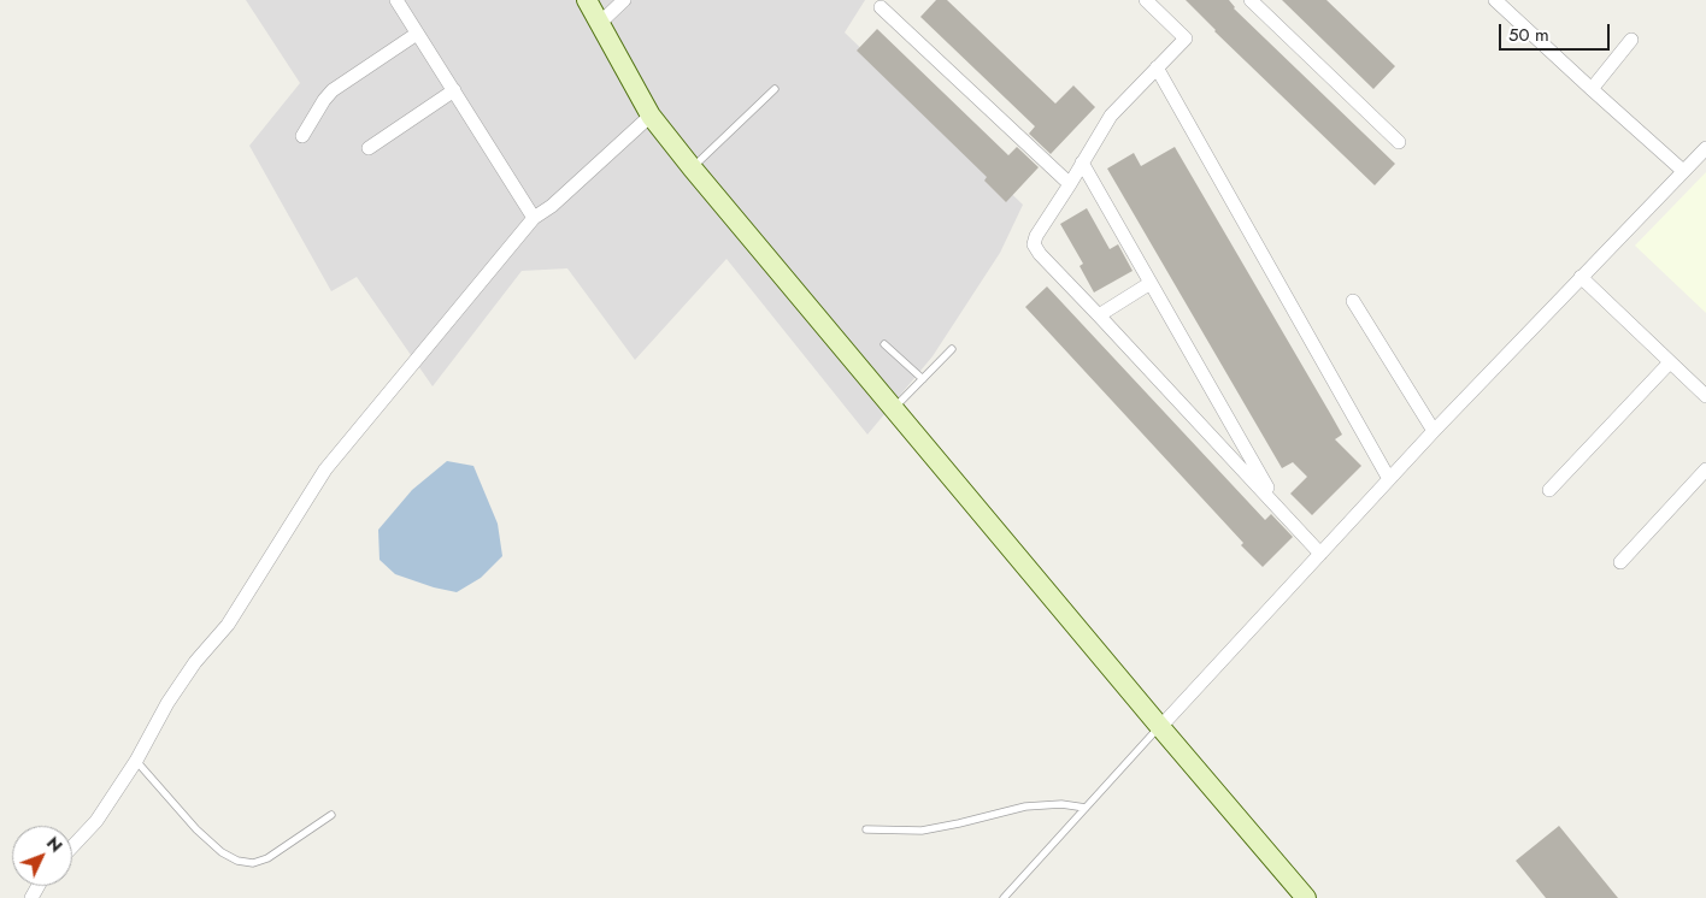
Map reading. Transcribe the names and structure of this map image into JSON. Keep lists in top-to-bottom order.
{
  "scale_bar": "50 m",
  "north": "top right"
}
